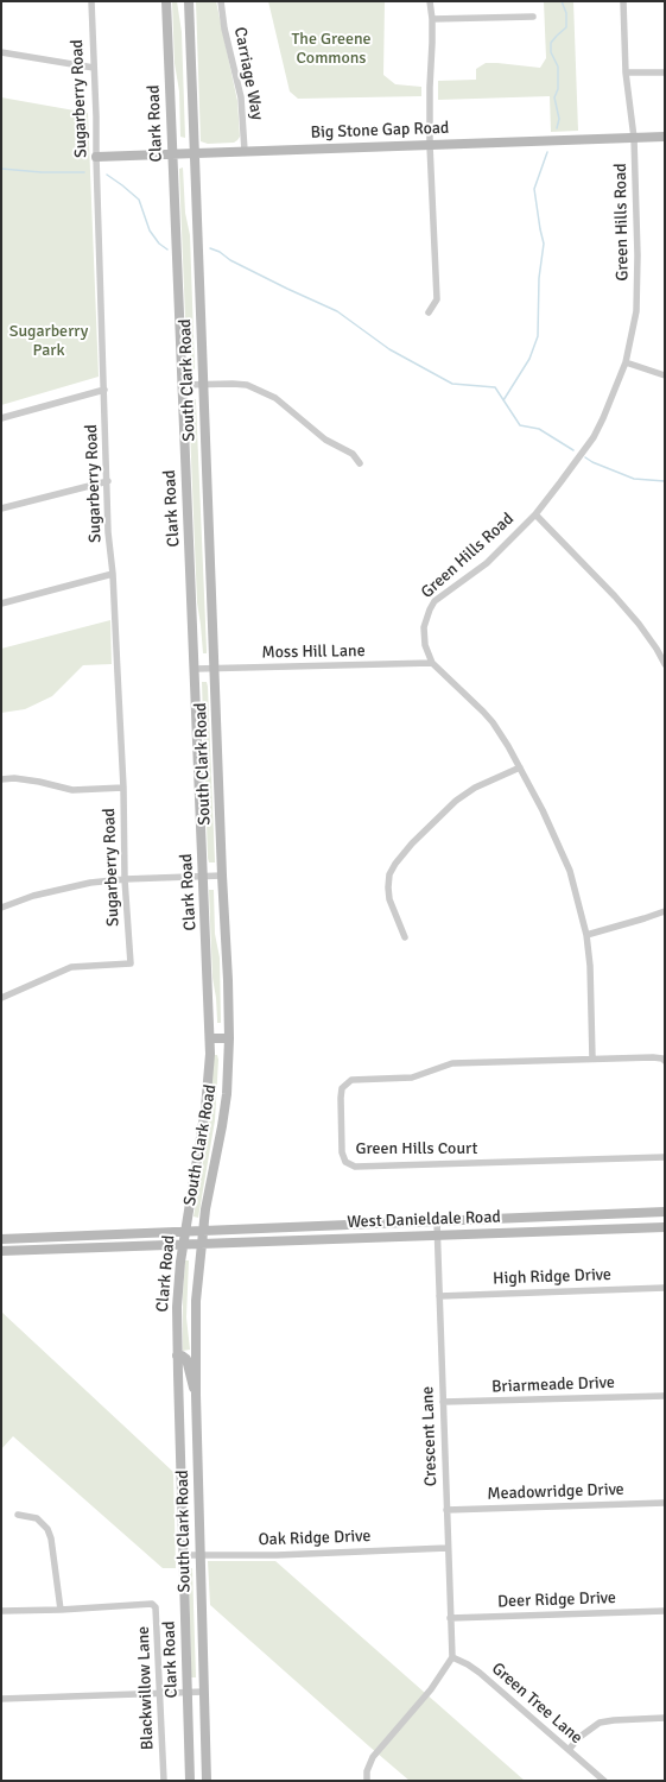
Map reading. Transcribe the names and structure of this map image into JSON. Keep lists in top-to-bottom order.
{
  "streets": {
    "main road": [
      "Clark Road",
      "Big Stone Gap Road",
      "South Clark Road",
      "West Danieldale Road"
    ],
    "street": [
      "Carriage Way",
      "Sugarberry Road",
      "Green Hills Road",
      "Moss Hill Lane",
      "Green Hills Court",
      "High Ridge Drive",
      "Briarmeade Drive",
      "Crescent Lane",
      "Meadowridge Drive",
      "Oak Ridge Drive",
      "Deer Ridge Drive",
      "Blackwillow Lane",
      "Green Tree Lane"
    ]
  },
  "crossings": [
    ["Carriage Way", "Big Stone Gap Road"],
    ["Sugarberry Road", "Big Stone Gap Road"],
    ["Clark Road", "Big Stone Gap Road"],
    ["Clark Road", "Moss Hill Lane"],
    ["Clark Road", "West Danieldale Road"],
    ["Clark Road", "Oak Ridge Drive"],
    ["Big Stone Gap Road", "Green Hills Road"],
    ["Big Stone Gap Road", "South Clark Road"],
    ["Green Hills Road", "Moss Hill Lane"],
    ["Green Hills Road", "Green Hills Court"],
    ["South Clark Road", "Moss Hill Lane"],
    ["South Clark Road", "West Danieldale Road"],
    ["South Clark Road", "Oak Ridge Drive"],
    ["West Danieldale Road", "Crescent Lane"],
    ["High Ridge Drive", "Crescent Lane"],
    ["Briarmeade Drive", "Crescent Lane"],
    ["Crescent Lane", "Meadowridge Drive"],
    ["Crescent Lane", "Oak Ridge Drive"],
    ["Crescent Lane", "Deer Ridge Drive"],
    ["Crescent Lane", "Green Tree Lane"]
  ],
  "parks": ["The Greene Commons", "Sugarberry Park"]
}
